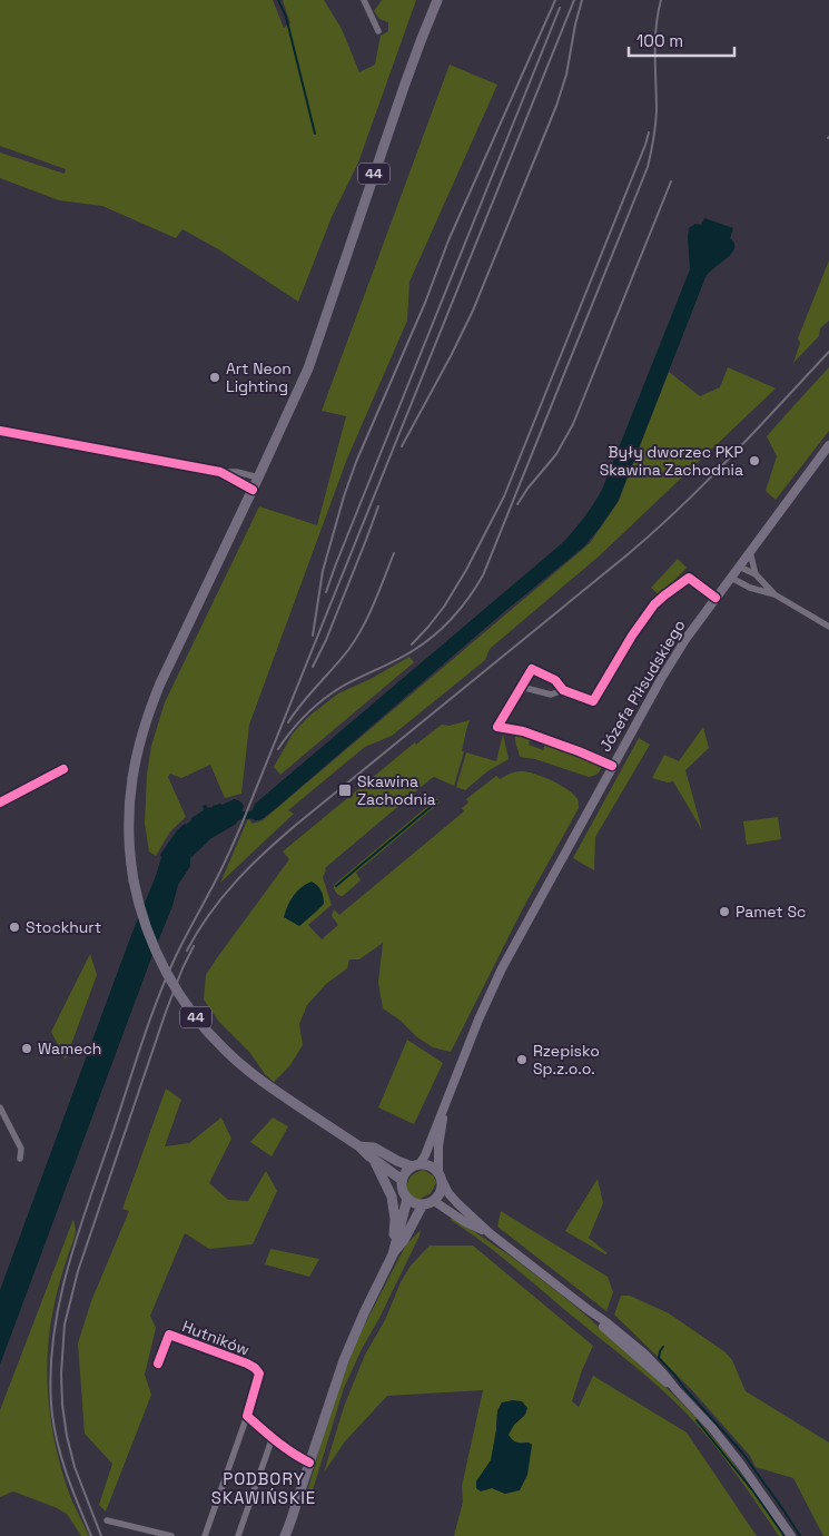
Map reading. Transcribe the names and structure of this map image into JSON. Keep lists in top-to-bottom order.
{
  "streets": {
    "main road": ["44", "Józefa Piłsudskiego"],
    "street": ["Hutników"]
  },
  "crossings": [
    ["44", "Józefa Piłsudskiego"]
  ],
  "districts": ["PODBORY SKAWIŃSKIE"],
  "places": {
    "other": [
      "Art Neon Lighting",
      "Były dworzec PKP Skawina Zachodnia",
      "Pamet Sc",
      "Stockhurt",
      "Wamech",
      "Rzepisko Sp.z.o.o."
    ],
    "transit": ["Skawina Zachodnia"]
  },
  "scale_bar": "100 m"
}
